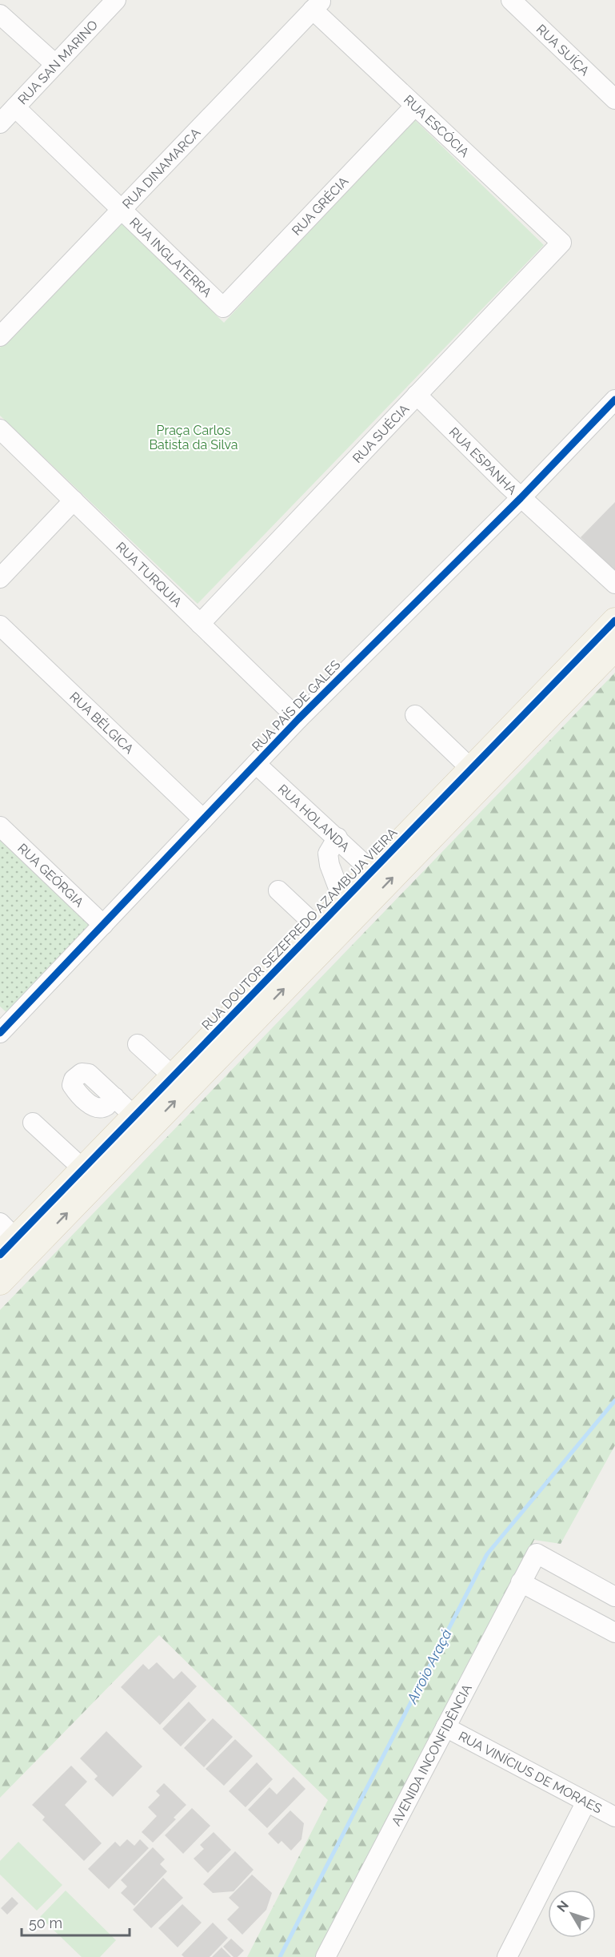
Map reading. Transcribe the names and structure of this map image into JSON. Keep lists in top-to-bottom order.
{
  "streets": {
    "main road": ["RUA DOUTOR SEZEFREDO AZAMBUJA VIEIRA"],
    "street": [
      "RUA SUÍÇA",
      "RUA SAN MARINO",
      "RUA ESCÓCIA",
      "RUA DINAMARCA",
      "RUA GRÉCIA",
      "RUA INGLATERRA",
      "RUA SUÉCIA",
      "RUA ESPANHA",
      "RUA TURQUIA",
      "RUA PAÍS DE GALES",
      "RUA BÉLGICA",
      "RUA HOLANDA",
      "RUA GEÓRGIA",
      "AVENIDA INCONFIDÊNCIA",
      "RUA VINÍCIUS DE MORAES"
    ]
  },
  "crossings": [
    ["RUA SAN MARINO", "RUA INGLATERRA"],
    ["RUA ESCÓCIA", "RUA DINAMARCA"],
    ["RUA ESCÓCIA", "RUA GRÉCIA"],
    ["RUA ESCÓCIA", "RUA SUÉCIA"],
    ["RUA DINAMARCA", "RUA INGLATERRA"],
    ["RUA GRÉCIA", "RUA INGLATERRA"],
    ["RUA SUÉCIA", "RUA ESPANHA"],
    ["RUA SUÉCIA", "RUA TURQUIA"],
    ["RUA ESPANHA", "RUA PAÍS DE GALES"],
    ["RUA TURQUIA", "RUA PAÍS DE GALES"],
    ["RUA PAÍS DE GALES", "RUA BÉLGICA"],
    ["RUA PAÍS DE GALES", "RUA HOLANDA"],
    ["RUA PAÍS DE GALES", "RUA GEÓRGIA"],
    ["RUA HOLANDA", "RUA DOUTOR SEZEFREDO AZAMBUJA VIEIRA"],
    ["AVENIDA INCONFIDÊNCIA", "RUA VINÍCIUS DE MORAES"]
  ],
  "water": ["Arroio Araçá"],
  "parks": ["Praça Carlos Batista da Silva"],
  "scale_bar": "50 m",
  "north": "top left"
}
